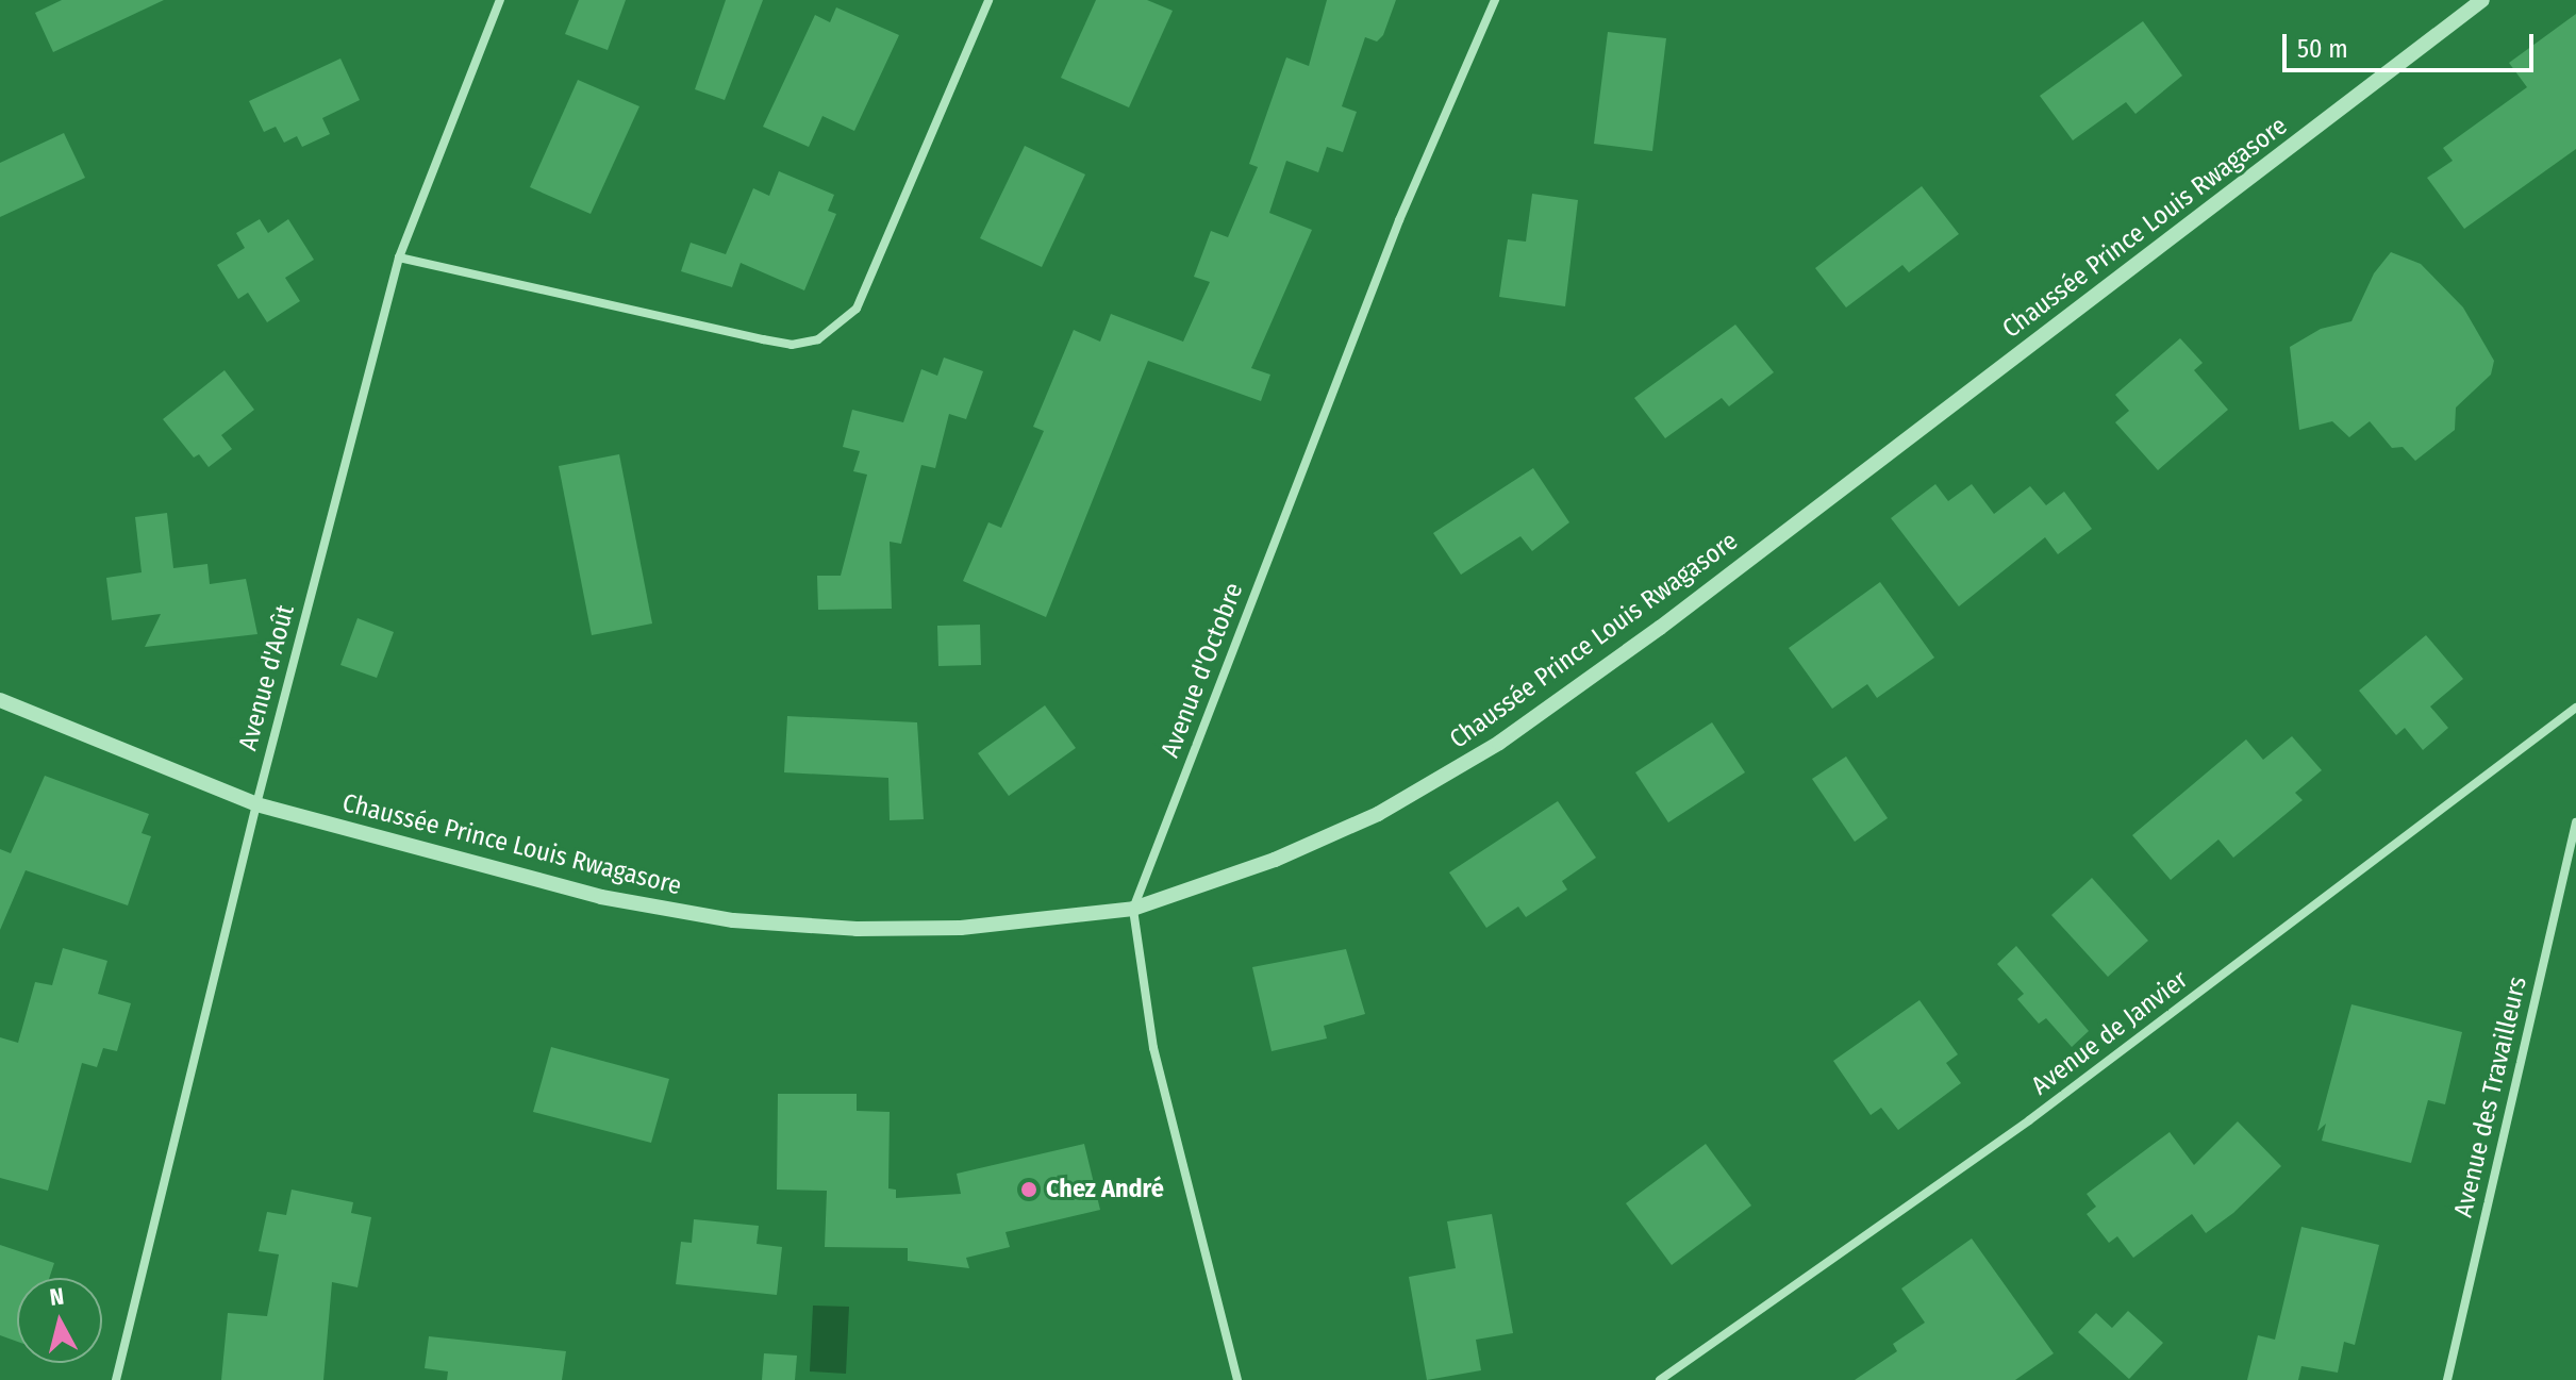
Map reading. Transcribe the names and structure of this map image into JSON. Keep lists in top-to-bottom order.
{
  "streets": {
    "street": [
      "Chaussée Prince Louis Rwagasore",
      "Avenue d'Octobre",
      "Avenue d'Août",
      "Avenue de Janvier",
      "Avenue des Travailleurs"
    ]
  },
  "crossings": [
    ["Chaussée Prince Louis Rwagasore", "Avenue d'Octobre"],
    ["Chaussée Prince Louis Rwagasore", "Avenue d'Août"]
  ],
  "places": ["Chez André"],
  "scale_bar": "50 m",
  "north": "top"
}
